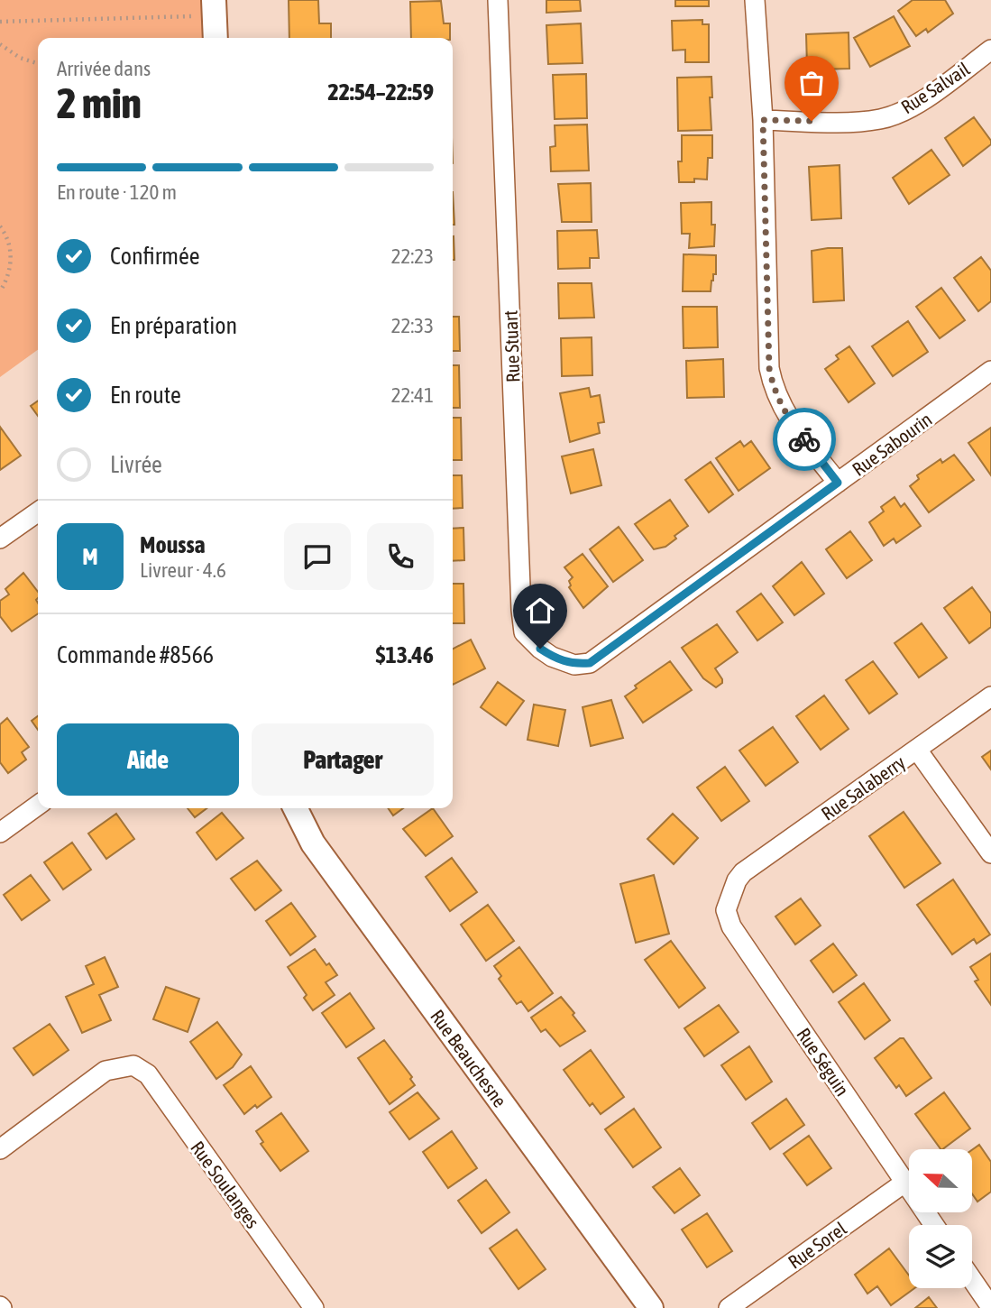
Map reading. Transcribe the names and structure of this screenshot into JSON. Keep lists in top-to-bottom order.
{
  "streets": {
    "street": [
      "Rue Salvail",
      "Rue Stuart",
      "Rue Sabourin",
      "Rue Salaberry",
      "Rue Beauchesne",
      "Rue Séguin",
      "Rue Soulanges",
      "Rue Sorel"
    ]
  },
  "crossings": [
    ["Rue Stuart", "Rue Sabourin"],
    ["Rue Salaberry", "Rue Séguin"],
    ["Rue Séguin", "Rue Sorel"]
  ],
  "north": "left",
  "page": {
    "heading": ["2 min", "Arrivée dans", "22:54–22:59"],
    "panel": [
      "Moussa",
      "Livreur · 4.6",
      "Commande #8566",
      "$13.46"
    ],
    "bar": "En route · 120 m",
    "list": [
      ["Confirmée", "22:23"],
      ["En préparation", "22:33"],
      ["En route", "22:41"],
      "Livrée"
    ],
    "round": "M",
    "buttons": ["Aide", "Partager"]
  }
}
